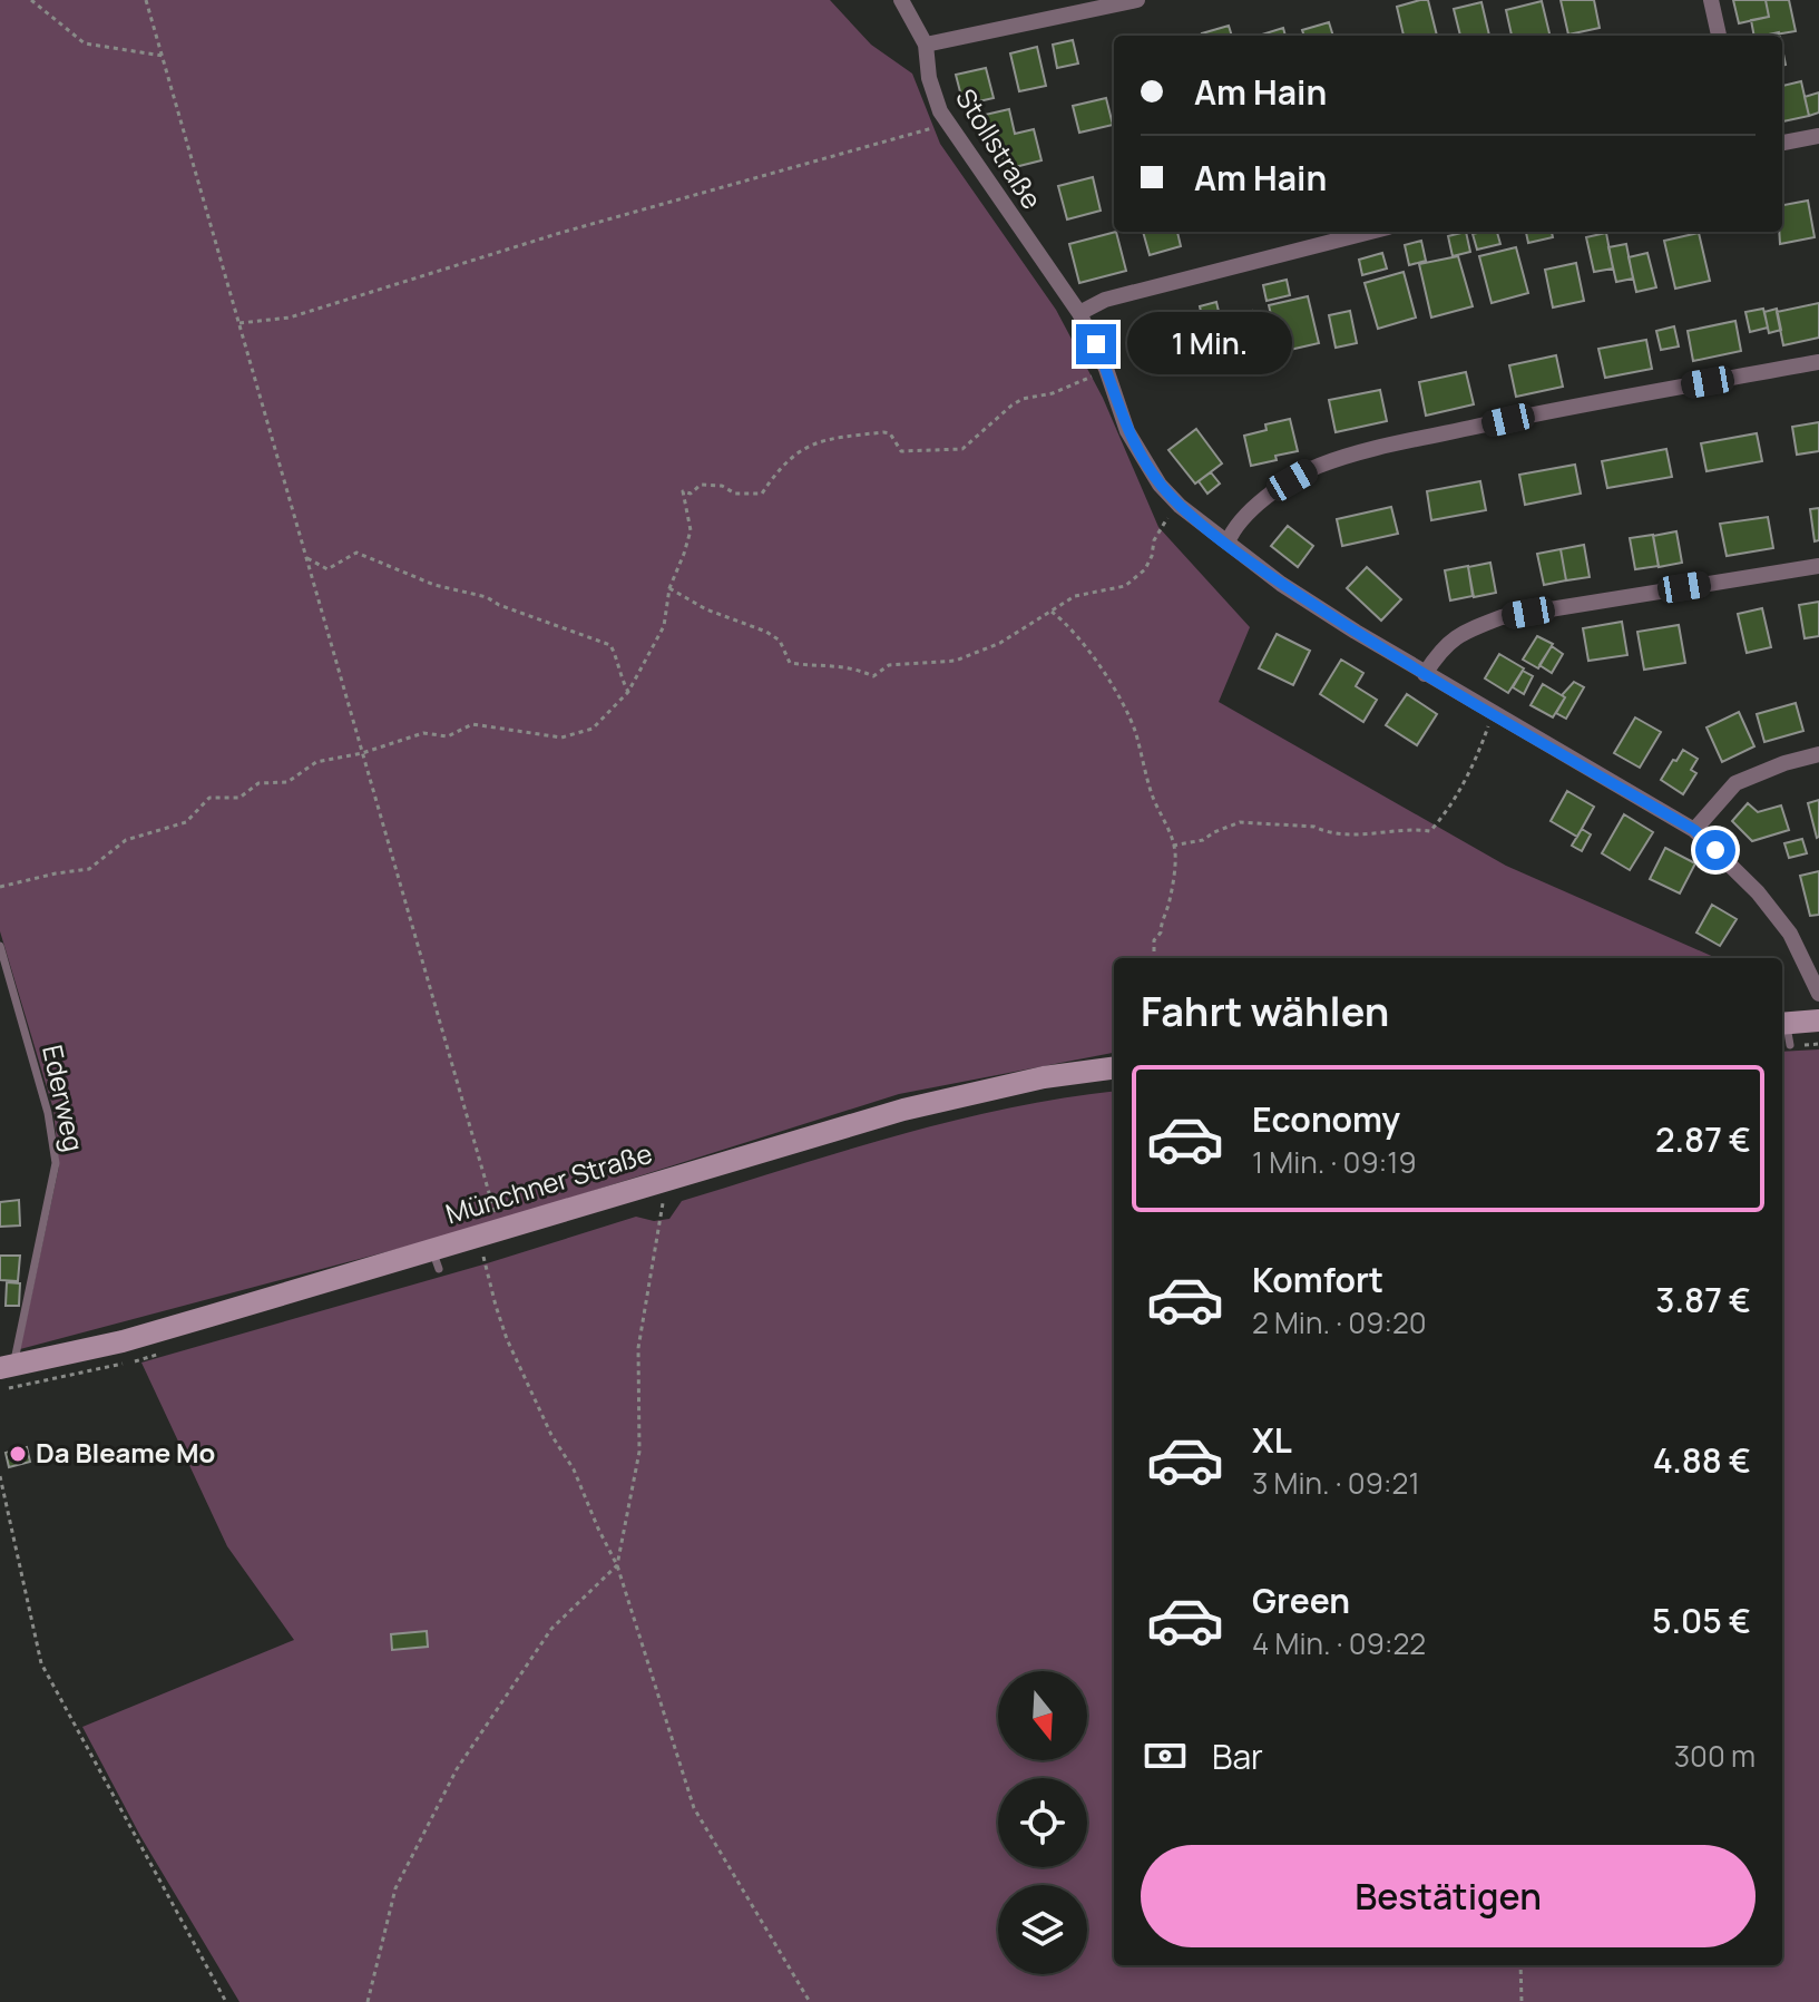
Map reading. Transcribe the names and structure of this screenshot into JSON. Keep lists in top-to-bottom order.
{
  "streets": {
    "main road": ["Münchner Straße"],
    "street": ["Stollstraße"],
    "lane": ["Ederweg"]
  },
  "crossings": [
    ["Ederweg", "Münchner Straße"]
  ],
  "places": ["Da Bleame Mo"],
  "north": "bottom",
  "page": {
    "banner": ["Am Hain", "Am Hain"],
    "bubble": "1 Min.",
    "heading": "Fahrt wählen",
    "list": [
      {
        "name": "Economy",
        "note": "1 Min. · 09:19",
        "value": "2.87 €"
      },
      {
        "name": "Komfort",
        "note": "2 Min. · 09:20",
        "value": "3.87 €"
      },
      {
        "name": "XL",
        "note": "3 Min. · 09:21",
        "value": "4.88 €"
      },
      {
        "name": "Green",
        "note": "4 Min. · 09:22",
        "value": "5.05 €"
      }
    ],
    "pay": ["Bar", "300 m"],
    "buttons": "Bestätigen"
  }
}
